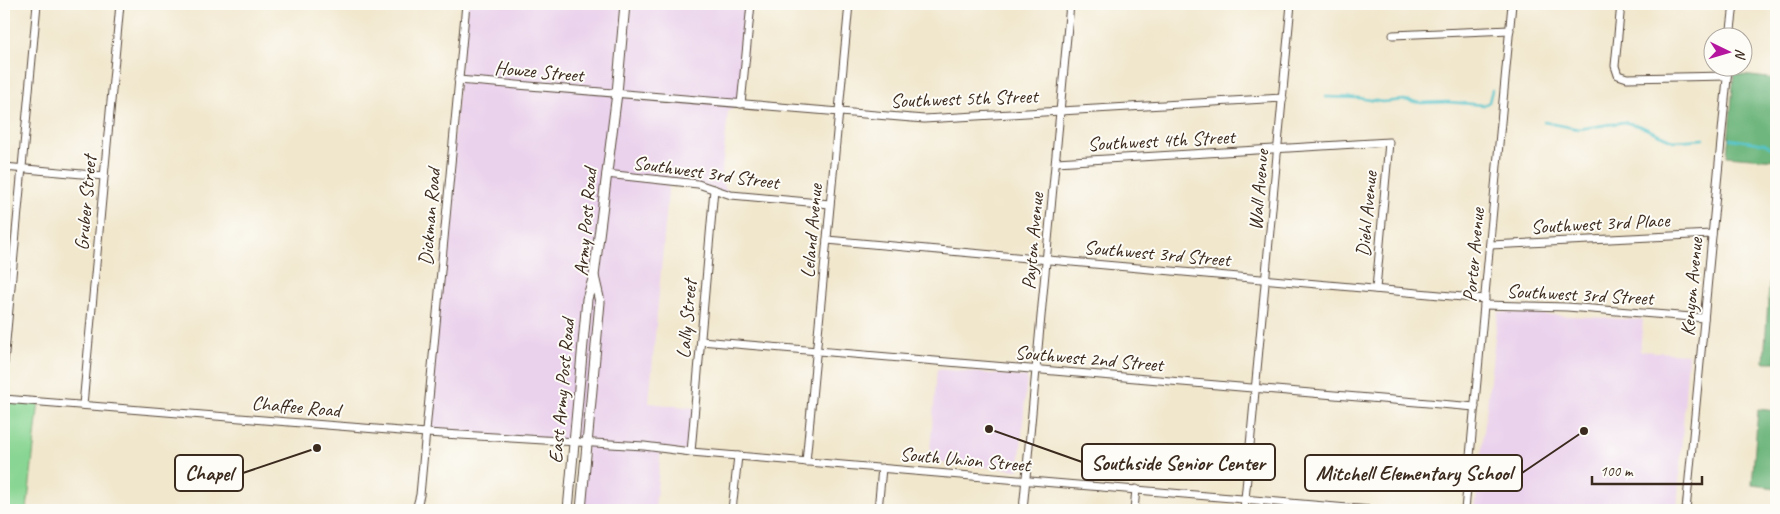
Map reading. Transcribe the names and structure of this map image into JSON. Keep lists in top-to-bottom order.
{
  "streets": {
    "main road": ["Army Post Road", "East Army Post Road"],
    "street": [
      "Howze Street",
      "Southwest 5th Street",
      "Southwest 4th Street",
      "Southwest 3rd Street",
      "Wall Avenue",
      "Gruber Street",
      "Diehl Avenue",
      "Dickman Road",
      "Southwest 3rd Place",
      "Leland Avenue",
      "Payton Avenue",
      "Porter Avenue",
      "Kenyon Avenue",
      "Lally Street",
      "Southwest 2nd Street",
      "Chaffee Road",
      "South Union Street"
    ]
  },
  "crossings": [
    ["Howze Street", "Southwest 5th Street"],
    ["Howze Street", "Dickman Road"],
    ["Howze Street", "Army Post Road"],
    ["Southwest 5th Street", "Wall Avenue"],
    ["Southwest 5th Street", "Army Post Road"],
    ["Southwest 5th Street", "Leland Avenue"],
    ["Southwest 5th Street", "Payton Avenue"],
    ["Southwest 4th Street", "Wall Avenue"],
    ["Southwest 4th Street", "Diehl Avenue"],
    ["Southwest 4th Street", "Payton Avenue"],
    ["Southwest 3rd Street", "Wall Avenue"],
    ["Southwest 3rd Street", "Diehl Avenue"],
    ["Southwest 3rd Street", "Army Post Road"],
    ["Southwest 3rd Street", "Leland Avenue"],
    ["Southwest 3rd Street", "Payton Avenue"],
    ["Southwest 3rd Street", "Porter Avenue"],
    ["Southwest 3rd Street", "Kenyon Avenue"],
    ["Southwest 3rd Street", "Lally Street"],
    ["Wall Avenue", "Southwest 2nd Street"],
    ["Wall Avenue", "South Union Street"],
    ["Gruber Street", "Chaffee Road"],
    ["Dickman Road", "Chaffee Road"],
    ["Army Post Road", "East Army Post Road"],
    ["Army Post Road", "Chaffee Road"],
    ["Army Post Road", "South Union Street"],
    ["Southwest 3rd Place", "Porter Avenue"],
    ["Southwest 3rd Place", "Kenyon Avenue"],
    ["Leland Avenue", "Southwest 2nd Street"],
    ["Leland Avenue", "South Union Street"],
    ["Payton Avenue", "Southwest 2nd Street"],
    ["Payton Avenue", "South Union Street"],
    ["Porter Avenue", "Southwest 2nd Street"],
    ["Lally Street", "Southwest 2nd Street"],
    ["Lally Street", "South Union Street"],
    ["East Army Post Road", "Chaffee Road"],
    ["East Army Post Road", "South Union Street"],
    ["Chaffee Road", "South Union Street"]
  ],
  "places": ["Southside Senior Center", "Mitchell Elementary School", "Chapel"],
  "scale_bar": "100 m",
  "north": "right"
}
